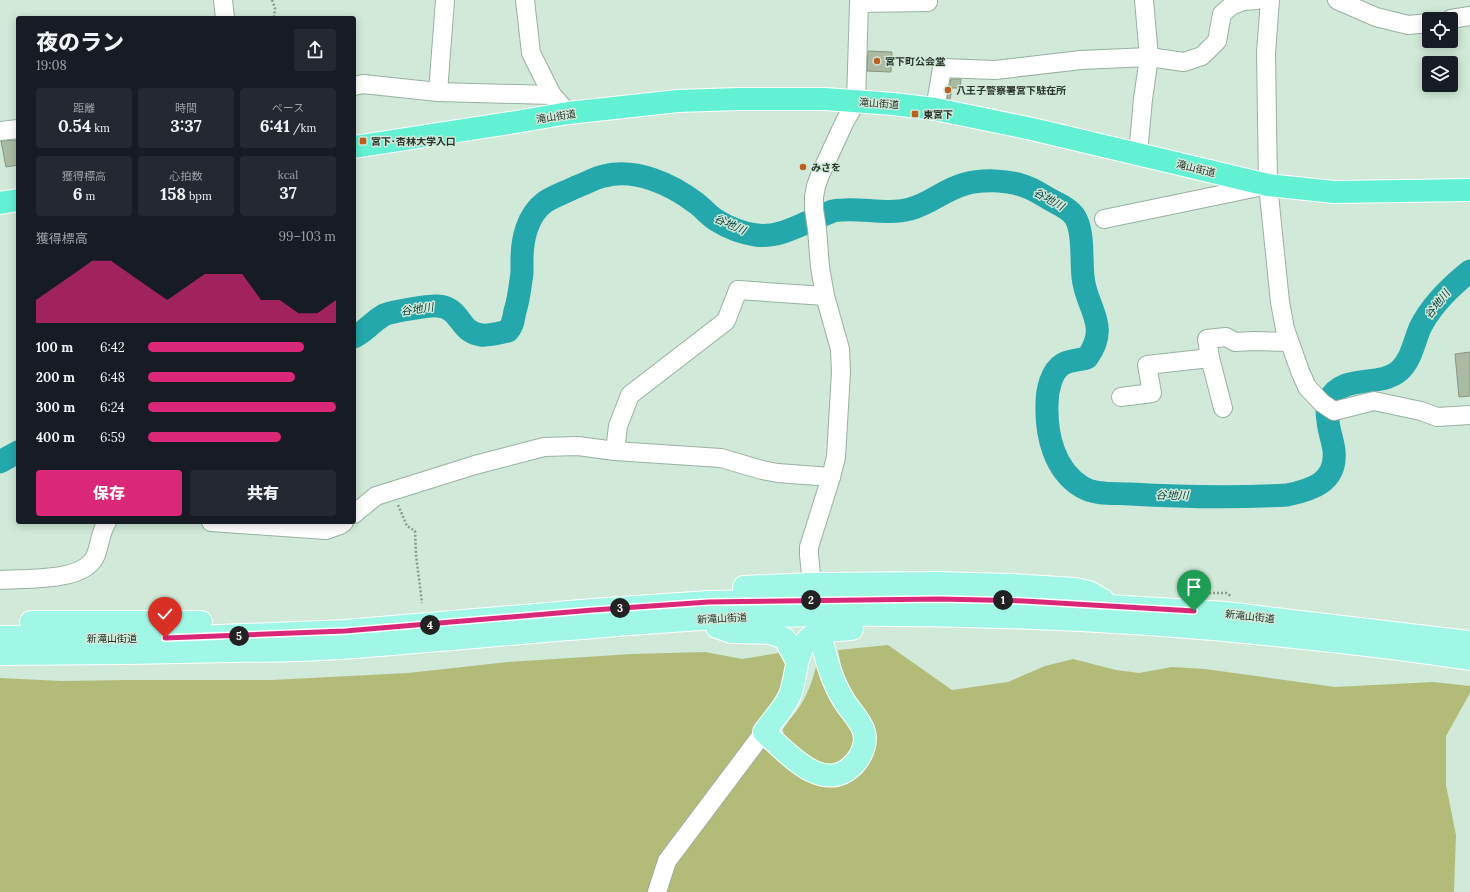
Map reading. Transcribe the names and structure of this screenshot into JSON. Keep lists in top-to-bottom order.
{
  "streets": {
    "highway": ["滝山街道"],
    "main road": ["新滝山街道"]
  },
  "water": ["谷地川"],
  "places": {
    "other": ["宮下町公会堂", "八王子警察署宮下駐在所", "みさを"],
    "transit": ["東宮下", "宮下･杏林大学入口"]
  },
  "page": {
    "heading": ["夜のラン", "19:08"],
    "stats": [
      ["距離", "0.54 km"],
      ["時間", "3:37"],
      ["ペース", "6:41 /km"],
      ["獲得標高", "6 m"],
      ["心拍数", "158 bpm"],
      ["kcal", "37"]
    ],
    "chart": ["獲得標高", "99–103 m"],
    "list": [
      {
        "name": "100 m",
        "note": "6:42"
      },
      {
        "name": "200 m",
        "note": "6:48"
      },
      {
        "name": "300 m",
        "note": "6:24"
      },
      {
        "name": "400 m",
        "note": "6:59"
      }
    ],
    "buttons": ["保存", "共有"],
    "pins": [
      "1",
      "2",
      "3",
      "4",
      "5"
    ]
  }
}
